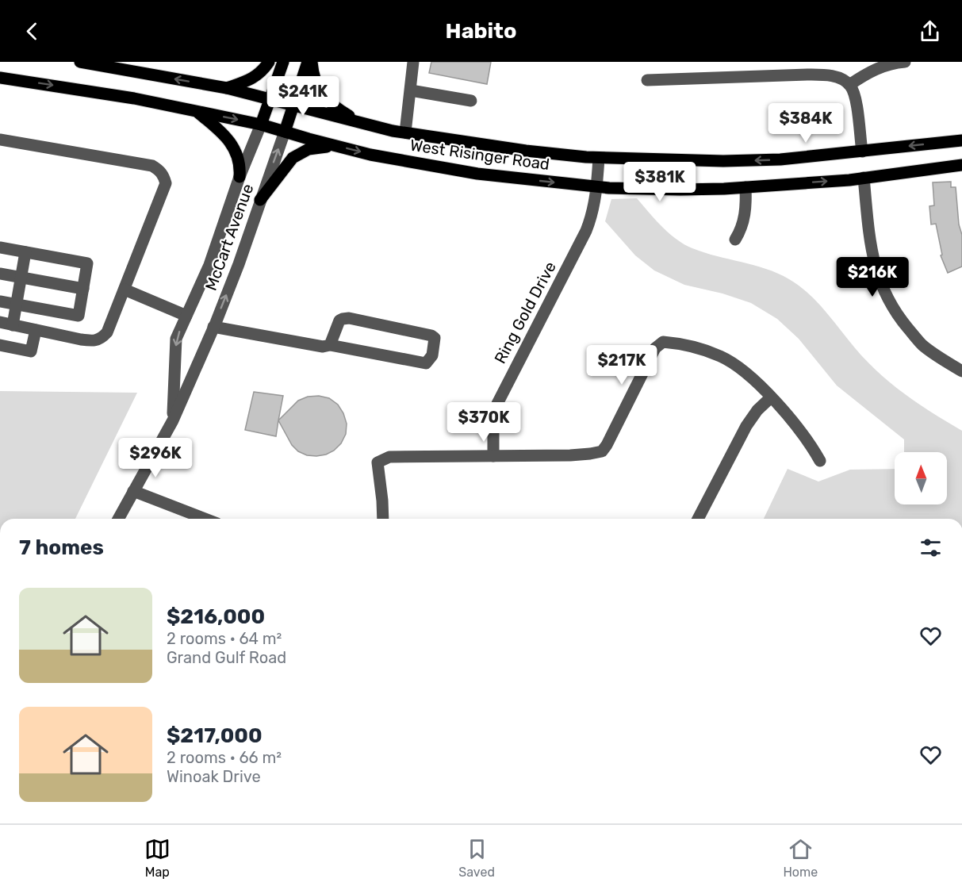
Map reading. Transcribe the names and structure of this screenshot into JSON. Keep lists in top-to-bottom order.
{
  "streets": {
    "main road": ["West Risinger Road", "McCart Avenue"],
    "street": ["Ring Gold Drive"]
  },
  "crossings": [
    ["West Risinger Road", "McCart Avenue"],
    ["West Risinger Road", "Ring Gold Drive"]
  ],
  "north": "top",
  "page": {
    "header": "Habito",
    "price": [
      "$241K",
      "$384K",
      "$381K",
      "$216K",
      "$217K",
      "$370K",
      "$296K"
    ],
    "heading": "7 homes",
    "list": [
      {
        "name": "$216,000",
        "note": "2 rooms · 64 m² · Grand Gulf Road"
      },
      {
        "name": "$217,000",
        "note": "2 rooms · 66 m² · Winoak Drive"
      }
    ],
    "tabs": ["Map", "Saved", "Home"]
  }
}
